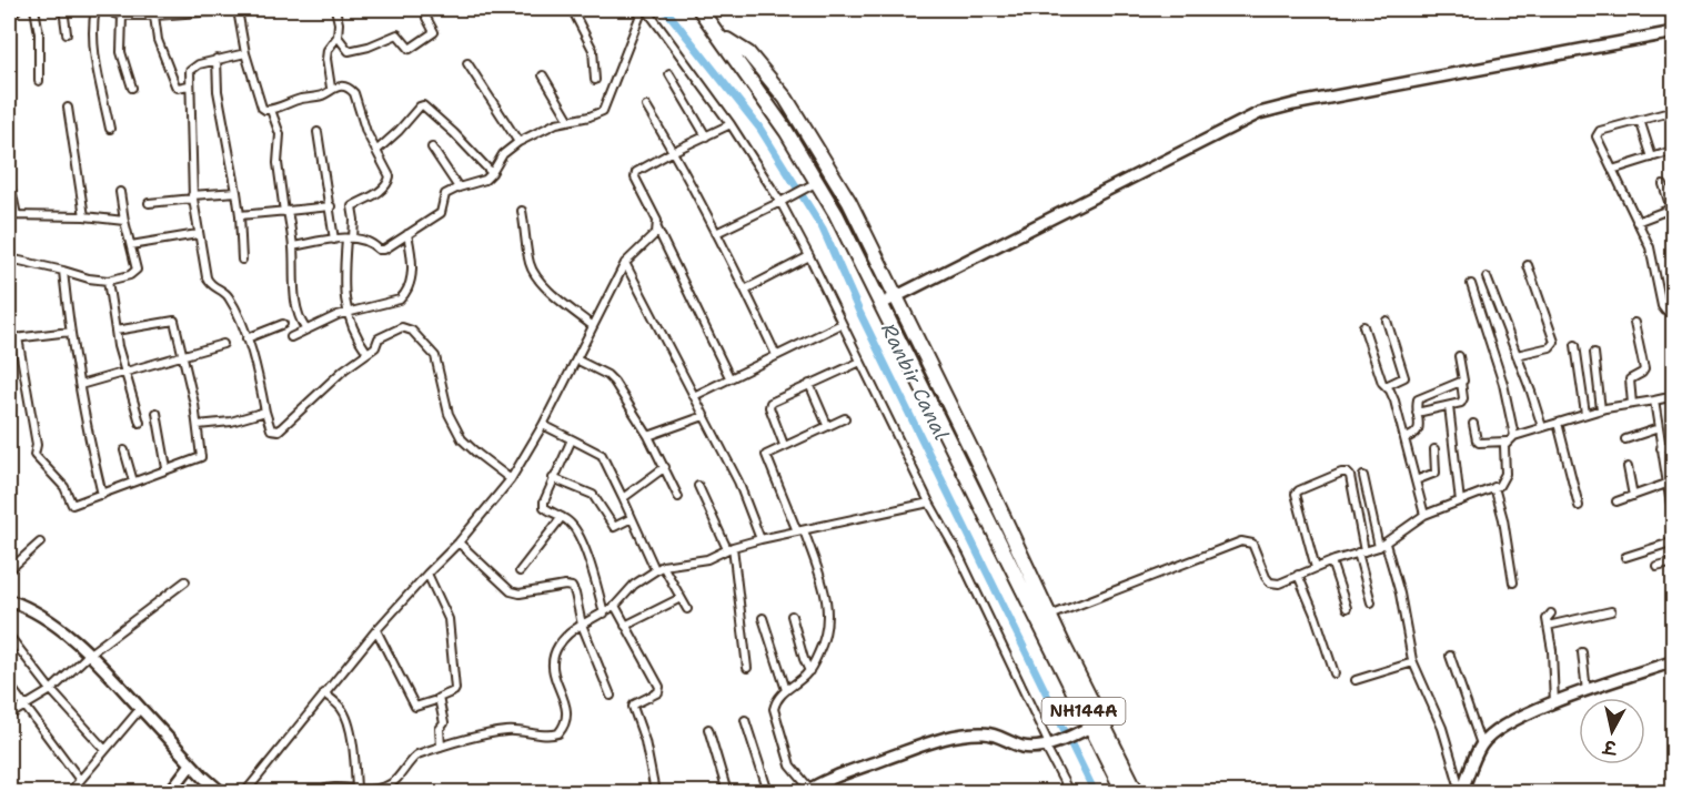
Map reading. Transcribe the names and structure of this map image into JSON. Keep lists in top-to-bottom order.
{
  "streets": {
    "highway": ["NH144A"]
  },
  "water": ["Ranbir Canal"],
  "north": "bottom"
}
